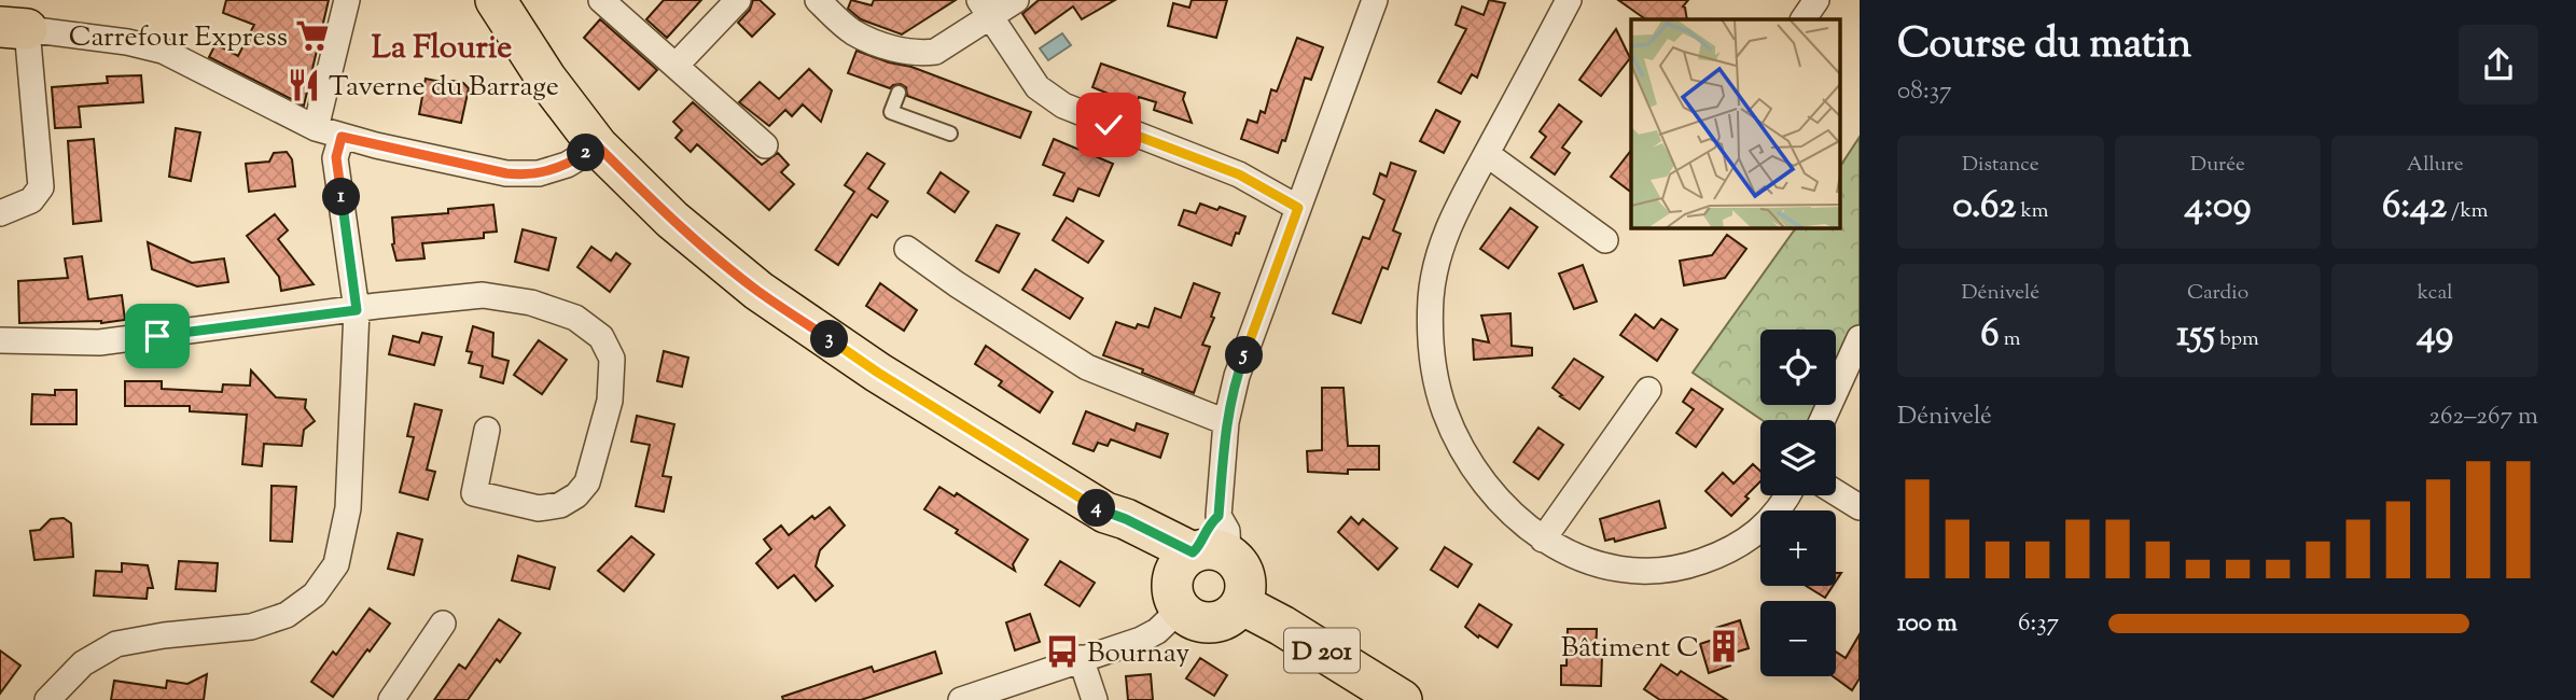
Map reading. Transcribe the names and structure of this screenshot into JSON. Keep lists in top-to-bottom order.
{
  "streets": {
    "main road": ["D 201"]
  },
  "districts": ["La Flourie"],
  "places": {
    "supermarket": ["Carrefour Express"],
    "restaurant": ["Taverne du Barrage"],
    "building": ["Bâtiment C"],
    "bus stop": ["Bournay"]
  },
  "page": {
    "heading": ["Course du matin", "08:37"],
    "stats": [
      ["Distance", "0.62 km"],
      ["Durée", "4:09"],
      ["Allure", "6:42 /km"],
      ["Dénivelé", "6 m"],
      ["Cardio", "155 bpm"],
      ["kcal", "49"]
    ],
    "pins": [
      "2",
      "1",
      "3",
      "5",
      "4"
    ],
    "map_buttons": ["+", "−"],
    "chart": ["Dénivelé", "262–267 m"],
    "list": [
      {
        "name": "100 m",
        "note": "6:37"
      }
    ]
  }
}
